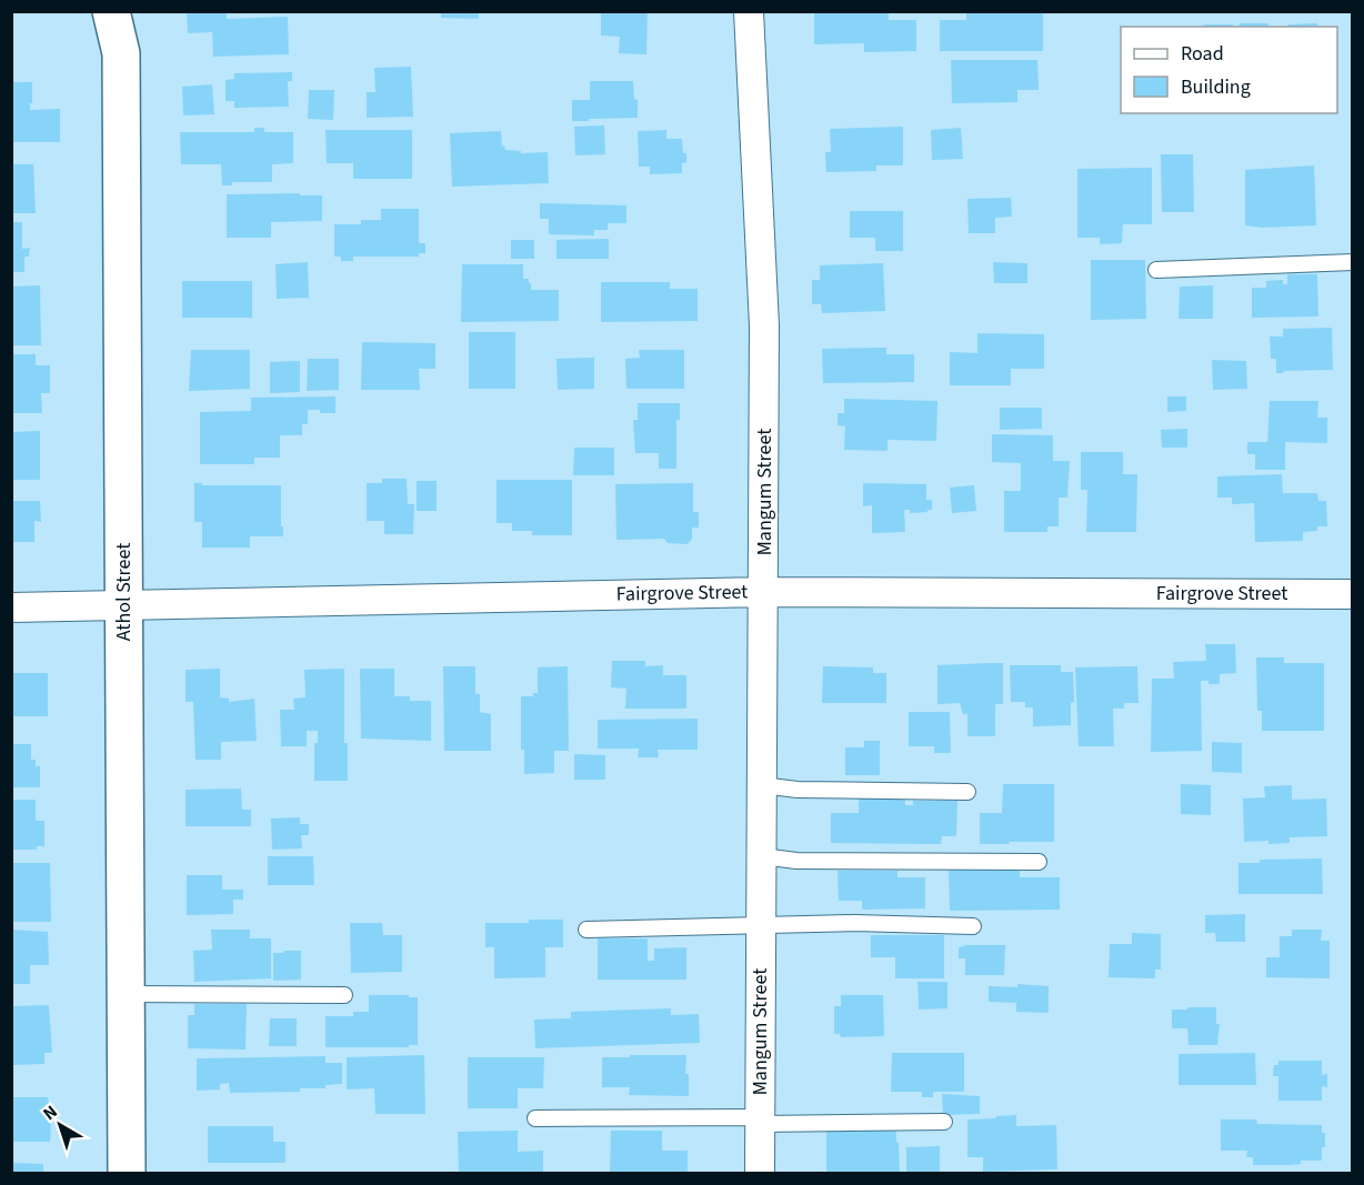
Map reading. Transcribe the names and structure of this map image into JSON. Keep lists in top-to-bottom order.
{
  "streets": {
    "street": ["Mangum Street", "Athol Street", "Fairgrove Street"]
  },
  "crossings": [
    ["Mangum Street", "Fairgrove Street"],
    ["Athol Street", "Fairgrove Street"]
  ],
  "legend": ["Road", "Building"],
  "north": "top left"
}
